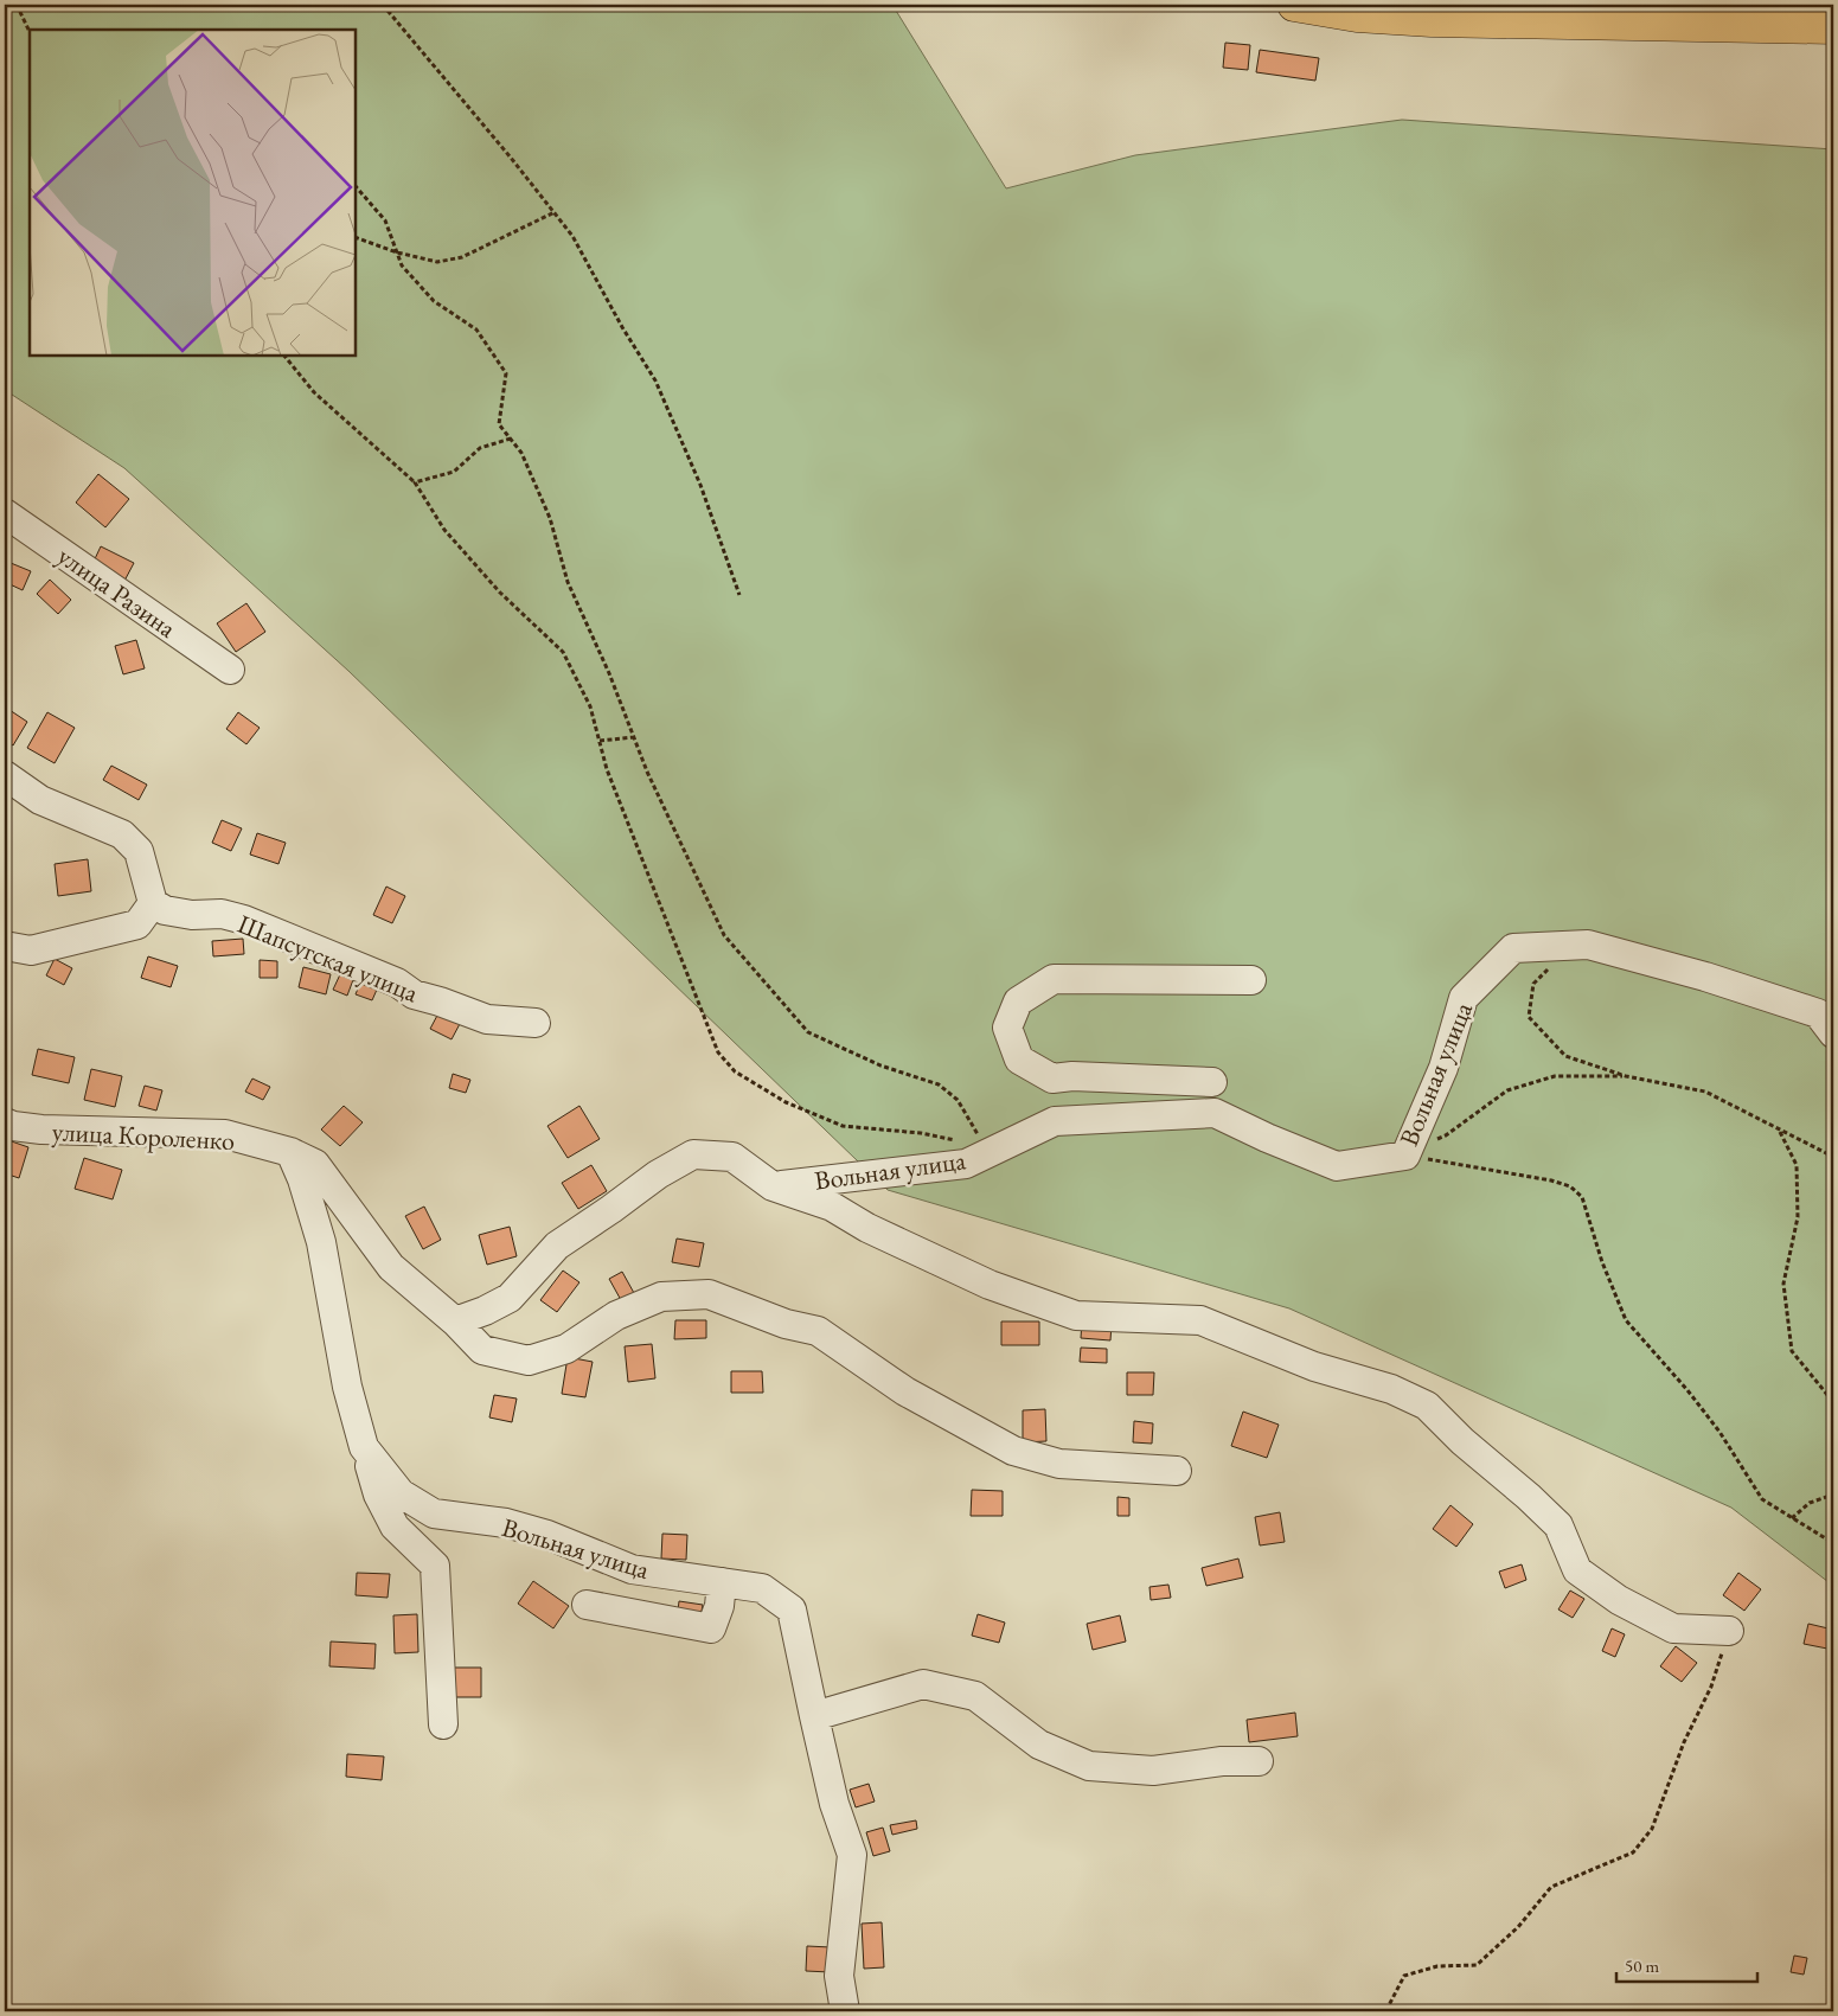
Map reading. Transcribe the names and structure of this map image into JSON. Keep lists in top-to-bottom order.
{
  "streets": {
    "street": [
      "улица Разина",
      "Шапсугская улица",
      "Вольная улица",
      "улица Короленко"
    ]
  },
  "crossings": [
    ["Вольная улица", "улица Короленко"]
  ],
  "scale_bar": "50 m"
}
